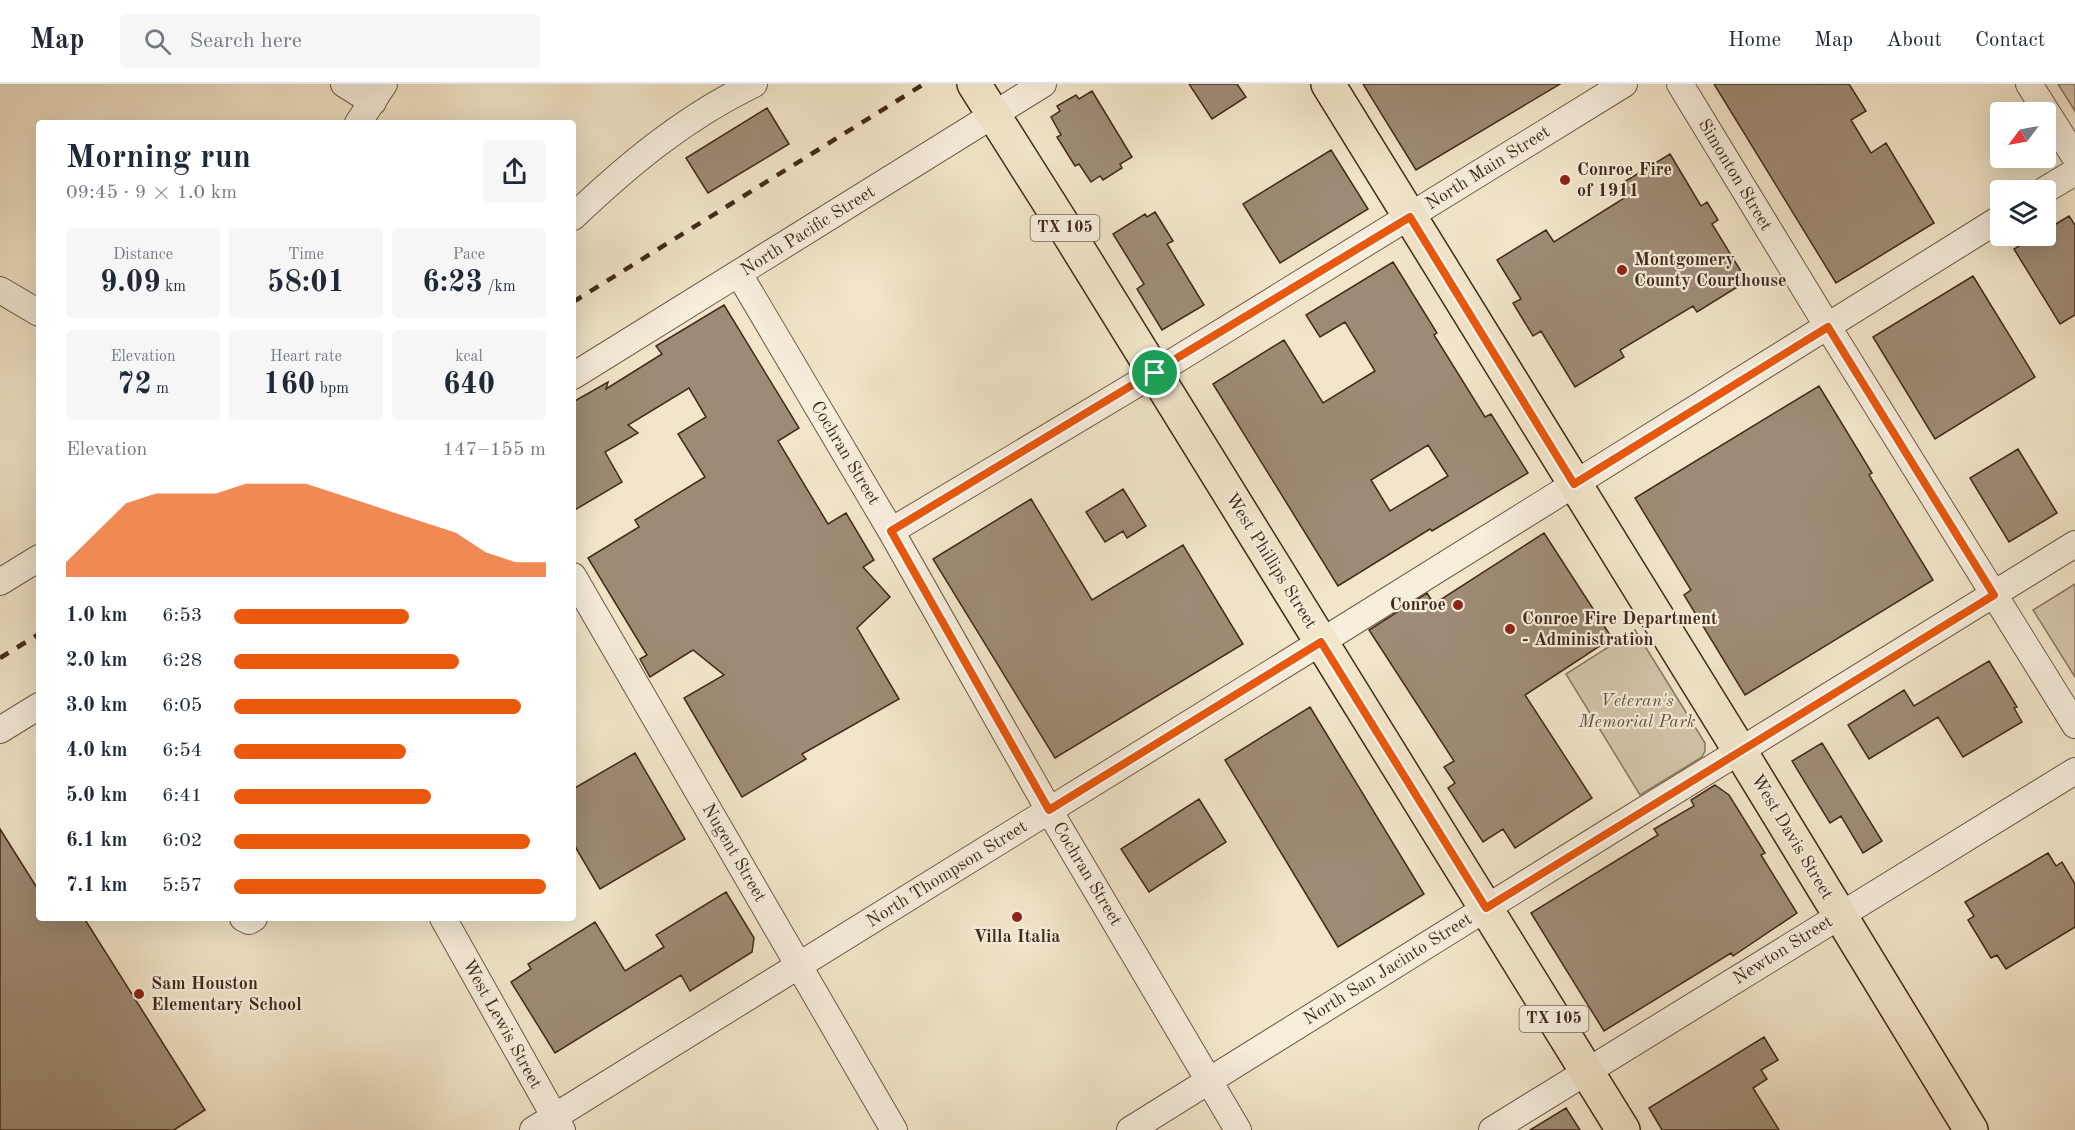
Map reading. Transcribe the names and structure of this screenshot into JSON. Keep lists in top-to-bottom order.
{
  "streets": {
    "main road": ["TX 105", "West Phillips Street", "West Davis Street"],
    "street": [
      "North Main Street",
      "Simonton Street",
      "North Pacific Street",
      "Cochran Street",
      "Nugent Street",
      "North Thompson Street",
      "Newton Street",
      "North San Jacinto Street",
      "West Lewis Street"
    ]
  },
  "crossings": [
    ["North Main Street", "Cochran Street"],
    ["North Main Street", "West Phillips Street"],
    ["North Main Street", "West Davis Street"],
    ["Simonton Street", "North Thompson Street"],
    ["Simonton Street", "North San Jacinto Street"],
    ["North Pacific Street", "Cochran Street"],
    ["North Pacific Street", "West Phillips Street"],
    ["Cochran Street", "North Thompson Street"],
    ["Cochran Street", "North San Jacinto Street"],
    ["West Phillips Street", "North Thompson Street"],
    ["West Phillips Street", "Newton Street"],
    ["West Phillips Street", "North San Jacinto Street"],
    ["West Davis Street", "North Thompson Street"],
    ["West Davis Street", "Newton Street"],
    ["West Davis Street", "North San Jacinto Street"],
    ["Nugent Street", "North Thompson Street"],
    ["North Thompson Street", "West Lewis Street"]
  ],
  "parks": ["Veteran's Memorial Park"],
  "places": [
    "Conroe Fire of 1911",
    "Montgomery County Courthouse",
    "Conroe",
    "Conroe Fire Department - Administration",
    "Villa Italia",
    "Sam Houston Elementary School"
  ],
  "north": "bottom left",
  "page": {
    "header": "Map",
    "search": "Search here",
    "nav": [
      "Home",
      "Map",
      "About",
      "Contact"
    ],
    "heading": ["Morning run", "09:45 · 9 × 1.0 km"],
    "stats": [
      ["Distance", "9.09 km"],
      ["Time", "58:01"],
      ["Pace", "6:23 /km"],
      ["Elevation", "72 m"],
      ["Heart rate", "160 bpm"],
      ["kcal", "640"]
    ],
    "chart": ["Elevation", "147–155 m"],
    "list": [
      {
        "name": "1.0 km",
        "note": "6:53"
      },
      {
        "name": "2.0 km",
        "note": "6:28"
      },
      {
        "name": "3.0 km",
        "note": "6:05"
      },
      {
        "name": "4.0 km",
        "note": "6:54"
      },
      {
        "name": "5.0 km",
        "note": "6:41"
      },
      {
        "name": "6.1 km",
        "note": "6:02"
      },
      {
        "name": "7.1 km",
        "note": "5:57"
      }
    ]
  }
}
